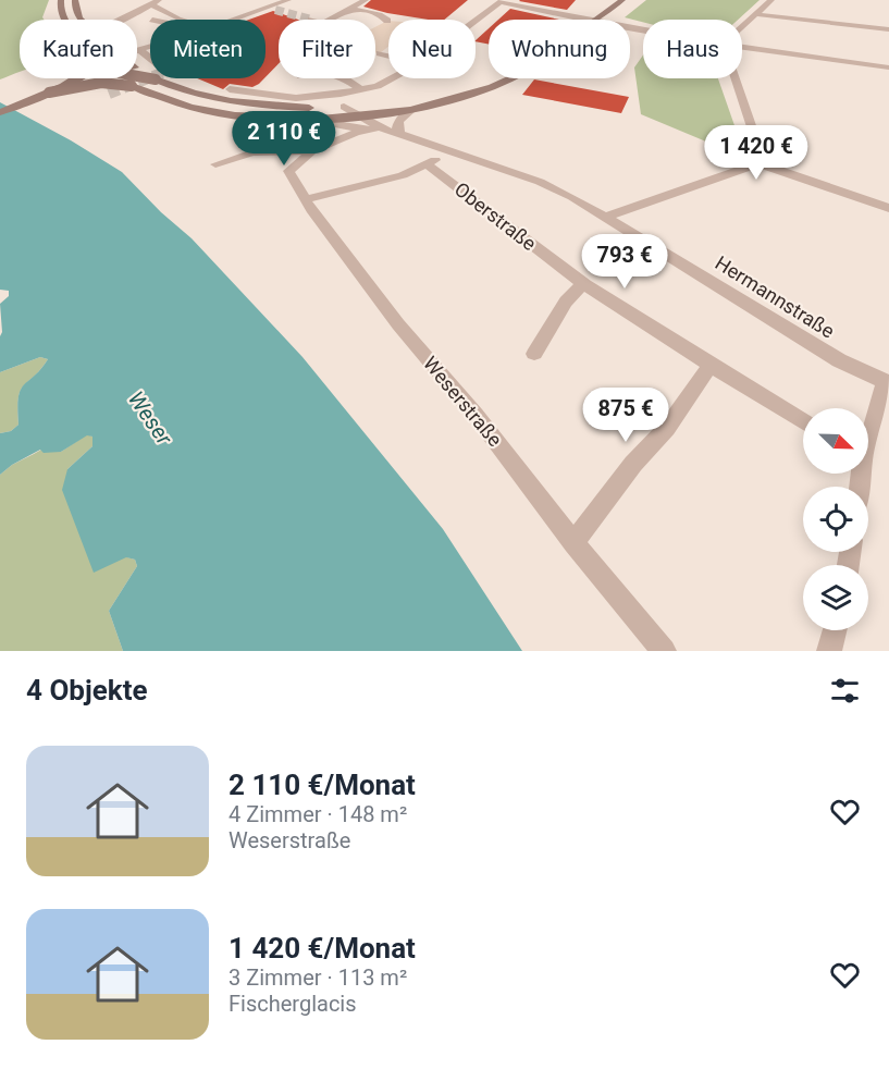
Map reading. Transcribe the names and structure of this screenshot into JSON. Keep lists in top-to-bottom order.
{
  "streets": {
    "street": ["Oberstraße", "Hermannstraße", "Weserstraße"]
  },
  "water": ["Weser"],
  "north": "bottom right",
  "page": {
    "chip": [
      "Kaufen",
      "Mieten",
      "Filter",
      "Neu",
      "Wohnung",
      "Haus"
    ],
    "price": [
      "2 110 €",
      "1 420 €",
      "793 €",
      "875 €"
    ],
    "heading": "4 Objekte",
    "list": [
      {
        "name": "2 110 €/Monat",
        "note": "4 Zimmer · 148 m² · Weserstraße"
      },
      {
        "name": "1 420 €/Monat",
        "note": "3 Zimmer · 113 m² · Fischerglacis"
      }
    ]
  }
}
